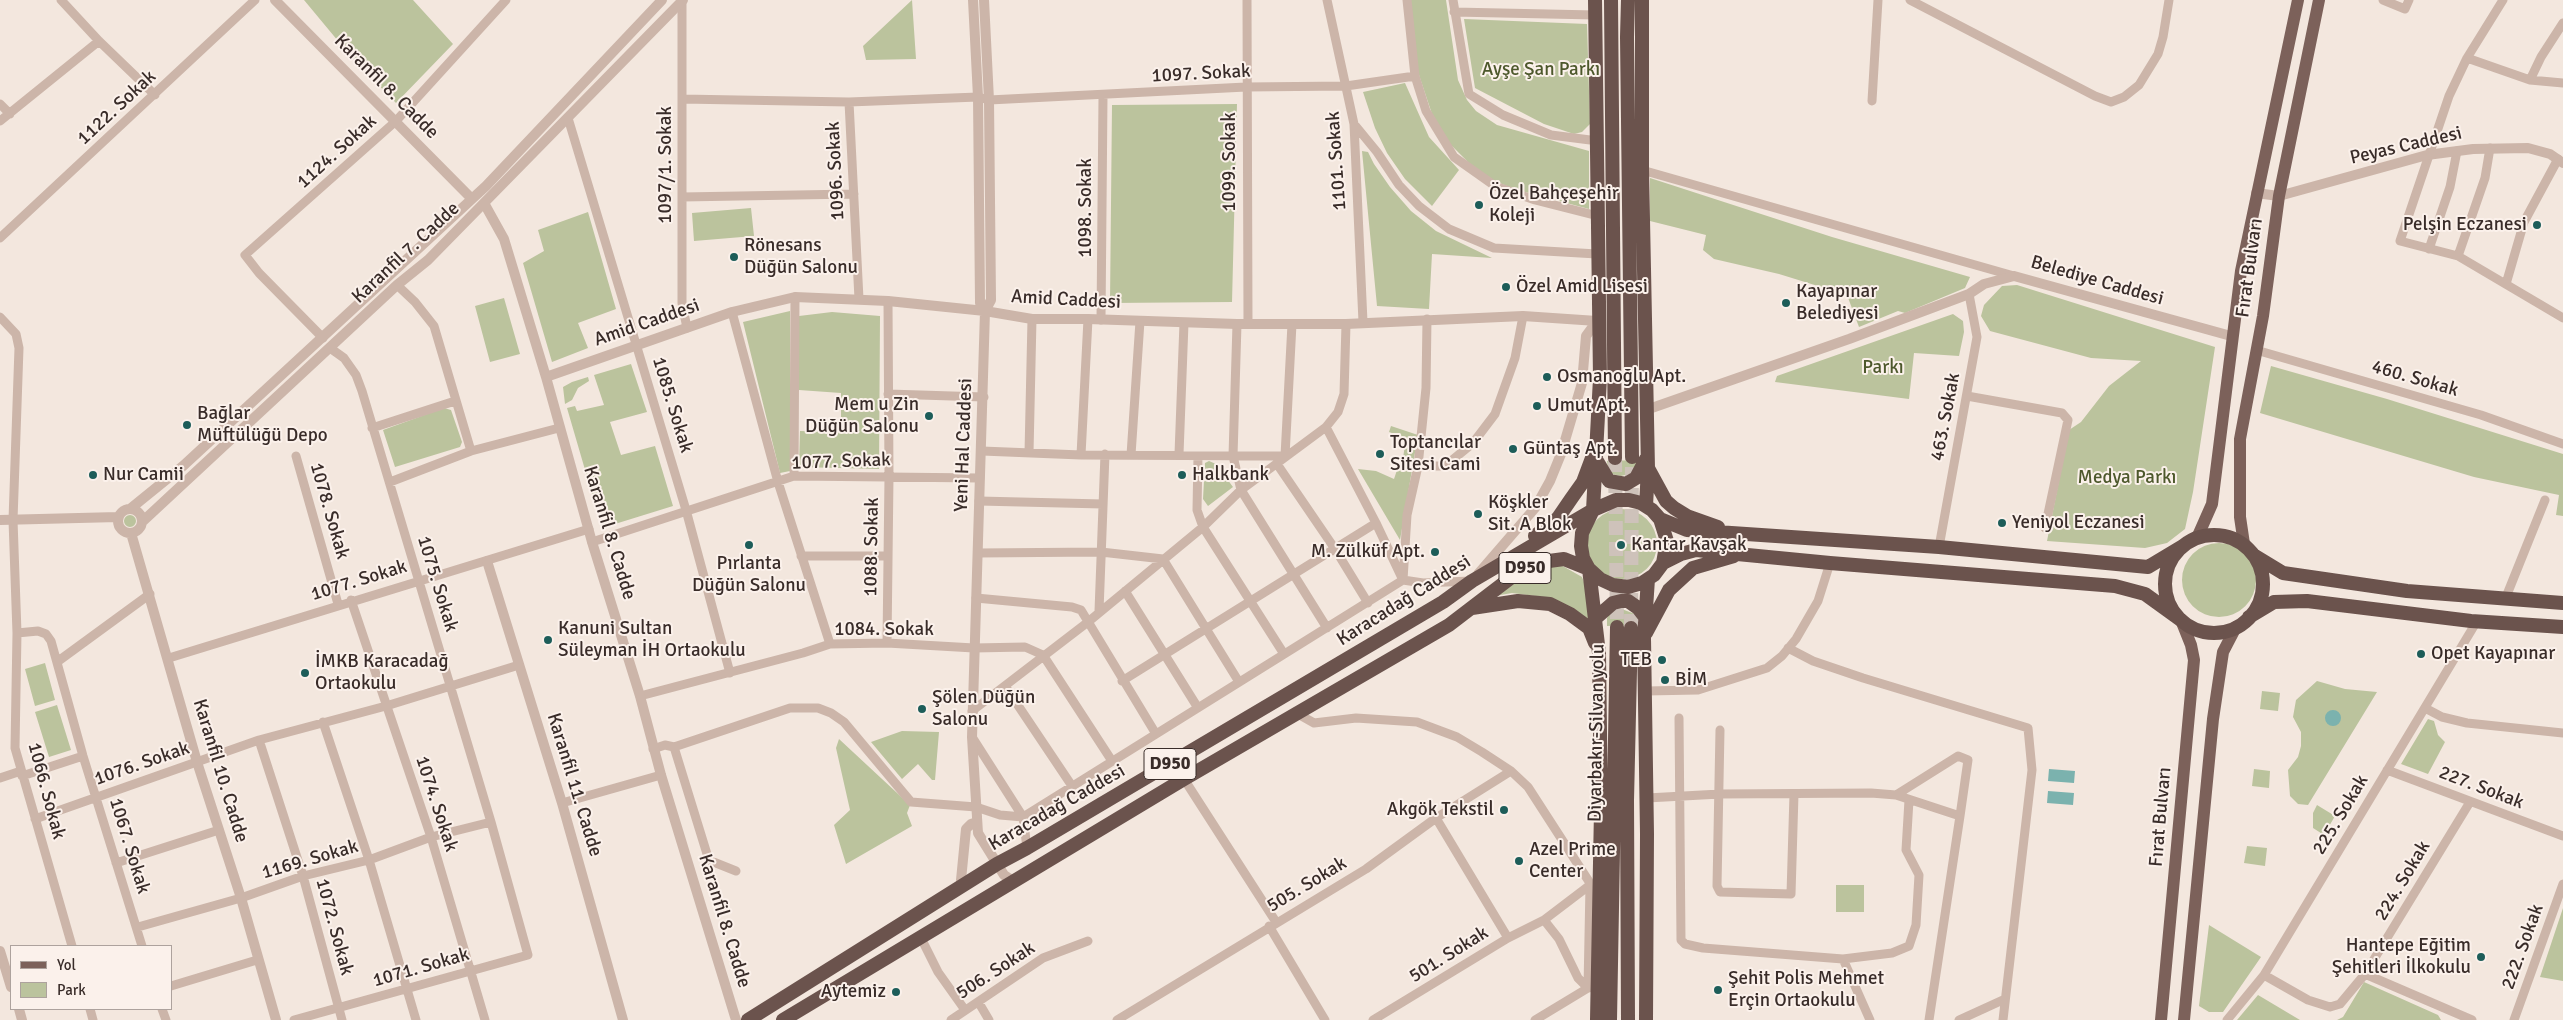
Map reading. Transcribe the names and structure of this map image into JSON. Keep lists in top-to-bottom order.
{
  "streets": {
    "highway": ["D950", "Karacadağ Caddesi", "Diyarbakır-Silvan yolu"],
    "main road": ["Fırat Bulvarı"],
    "street": [
      "1097. Sokak",
      "Karanfil 8. Cadde",
      "1122. Sokak",
      "Peyas Caddesi",
      "1124. Sokak",
      "1101. Sokak",
      "1099. Sokak",
      "1097/1. Sokak",
      "1096. Sokak",
      "1098. Sokak",
      "Karanfil 7. Cadde",
      "Belediye Caddesi",
      "Amid Caddesi",
      "460. Sokak",
      "1085. Sokak",
      "463. Sokak",
      "Yeni Hal Caddesi",
      "1077. Sokak",
      "1078. Sokak",
      "1088. Sokak",
      "1075. Sokak",
      "1084. Sokak",
      "1076. Sokak",
      "Karanfil 10. Cadde",
      "Karanfil 11. Cadde",
      "227. Sokak",
      "1066. Sokak",
      "1074. Sokak",
      "225. Sokak",
      "1067. Sokak",
      "1169. Sokak",
      "224. Sokak",
      "505. Sokak",
      "1072. Sokak",
      "222. Sokak",
      "501. Sokak",
      "1071. Sokak",
      "506. Sokak"
    ]
  },
  "crossings": [
    ["1097. Sokak", "1101. Sokak"],
    ["1097. Sokak", "1099. Sokak"],
    ["1097. Sokak", "1097/1. Sokak"],
    ["1097. Sokak", "1096. Sokak"],
    ["1097. Sokak", "1098. Sokak"],
    ["1097. Sokak", "Yeni Hal Caddesi"],
    ["Karanfil 8. Cadde", "1124. Sokak"],
    ["Karanfil 8. Cadde", "Karanfil 7. Cadde"],
    ["Karanfil 8. Cadde", "Amid Caddesi"],
    ["Karanfil 8. Cadde", "1077. Sokak"],
    ["Karanfil 8. Cadde", "1084. Sokak"],
    ["Peyas Caddesi", "Fırat Bulvarı"],
    ["1124. Sokak", "Karanfil 7. Cadde"],
    ["1101. Sokak", "Amid Caddesi"],
    ["1099. Sokak", "Amid Caddesi"],
    ["1097/1. Sokak", "Karanfil 7. Cadde"],
    ["1097/1. Sokak", "Amid Caddesi"],
    ["1096. Sokak", "Amid Caddesi"],
    ["1098. Sokak", "Amid Caddesi"],
    ["Karanfil 7. Cadde", "1085. Sokak"],
    ["Karanfil 7. Cadde", "1075. Sokak"],
    ["Karanfil 7. Cadde", "Karanfil 10. Cadde"],
    ["Fırat Bulvarı", "Belediye Caddesi"],
    ["Fırat Bulvarı", "460. Sokak"],
    ["Belediye Caddesi", "463. Sokak"],
    ["Amid Caddesi", "1085. Sokak"],
    ["Amid Caddesi", "Yeni Hal Caddesi"],
    ["Amid Caddesi", "1088. Sokak"],
    ["1085. Sokak", "1077. Sokak"],
    ["1085. Sokak", "1084. Sokak"],
    ["Yeni Hal Caddesi", "1077. Sokak"],
    ["Yeni Hal Caddesi", "Karacadağ Caddesi"],
    ["Yeni Hal Caddesi", "1084. Sokak"],
    ["1077. Sokak", "1078. Sokak"],
    ["1077. Sokak", "1088. Sokak"],
    ["1077. Sokak", "1075. Sokak"],
    ["1077. Sokak", "Karanfil 10. Cadde"],
    ["1077. Sokak", "Karanfil 11. Cadde"],
    ["1077. Sokak", "1074. Sokak"],
    ["1088. Sokak", "1084. Sokak"],
    ["1075. Sokak", "1076. Sokak"],
    ["1075. Sokak", "1169. Sokak"],
    ["1075. Sokak", "1071. Sokak"],
    ["1076. Sokak", "Karanfil 10. Cadde"],
    ["1076. Sokak", "Karanfil 11. Cadde"],
    ["1076. Sokak", "1066. Sokak"],
    ["1076. Sokak", "1074. Sokak"],
    ["1076. Sokak", "1067. Sokak"],
    ["1076. Sokak", "1072. Sokak"],
    ["Karanfil 10. Cadde", "1169. Sokak"],
    ["227. Sokak", "225. Sokak"],
    ["227. Sokak", "224. Sokak"],
    ["1066. Sokak", "1067. Sokak"],
    ["1074. Sokak", "1169. Sokak"],
    ["1074. Sokak", "1071. Sokak"],
    ["225. Sokak", "224. Sokak"],
    ["1067. Sokak", "1169. Sokak"],
    ["1169. Sokak", "1072. Sokak"],
    ["1072. Sokak", "1071. Sokak"]
  ],
  "parks": ["Ayşe Şan Parkı", "Parkı", "Medya Parkı"],
  "places": [
    "Özel Bahçeşehir Koleji",
    "Pelşin Eczanesi",
    "Rönesans Düğün Salonu",
    "Özel Amid Lisesi",
    "Kayapınar Belediyesi",
    "Osmanoğlu Apt.",
    "Umut Apt.",
    "Mem u Zin Düğün Salonu",
    "Bağlar Müftülüğü Depo",
    "Güntaş Apt.",
    "Toptancılar Sitesi Cami",
    "Nur Camii",
    "Halkbank",
    "Köşkler Sit. A Blok",
    "Yeniyol Eczanesi",
    "Pırlanta Düğün Salonu",
    "Kantar Kavşak",
    "M. Zülküf Apt.",
    "Kanuni Sultan Süleyman İH Ortaokulu",
    "Opet Kayapınar",
    "TEB",
    "İMKB Karacadağ Ortaokulu",
    "BİM",
    "Şölen Düğün Salonu",
    "Akgök Tekstil",
    "Azel Prime Center",
    "Hantepe Eğitim Şehitleri İlkokulu",
    "Şehit Polis Mehmet Erçin Ortaokulu",
    "Aytemiz"
  ],
  "legend": ["Yol", "Park"]
}
